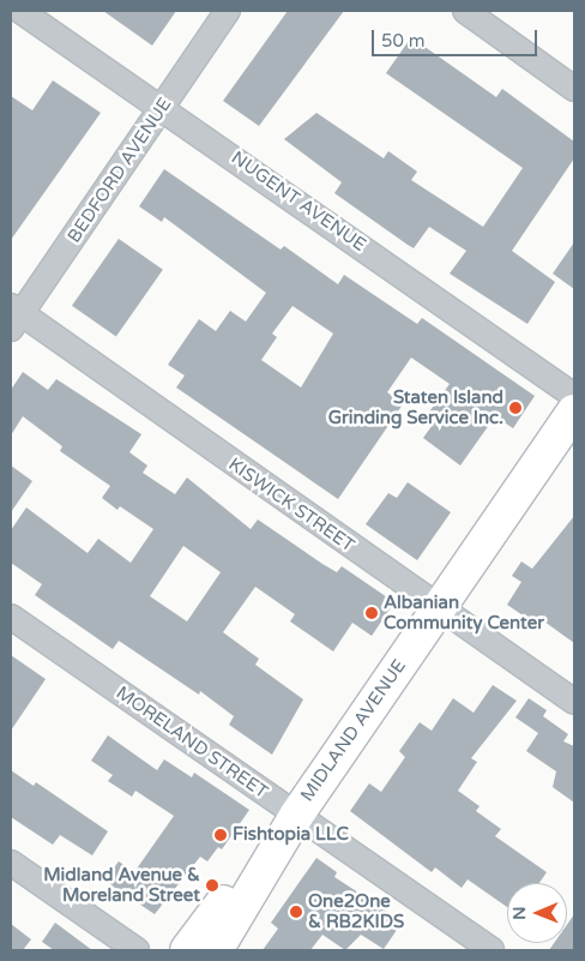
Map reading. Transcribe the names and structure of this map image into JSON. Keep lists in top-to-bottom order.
{
  "streets": {
    "main road": ["MIDLAND AVENUE"],
    "street": [
      "BEDFORD AVENUE",
      "NUGENT AVENUE",
      "KISWICK STREET",
      "MORELAND STREET"
    ]
  },
  "crossings": [
    ["BEDFORD AVENUE", "NUGENT AVENUE"],
    ["BEDFORD AVENUE", "KISWICK STREET"],
    ["KISWICK STREET", "MIDLAND AVENUE"],
    ["MIDLAND AVENUE", "MORELAND STREET"]
  ],
  "places": [
    "Staten Island Grinding Service Inc.",
    "Albanian Community Center",
    "Fishtopia LLC",
    "Midland Avenue & Moreland Street",
    "One2One & RB2KIDS"
  ],
  "scale_bar": "50 m",
  "north": "left"
}
